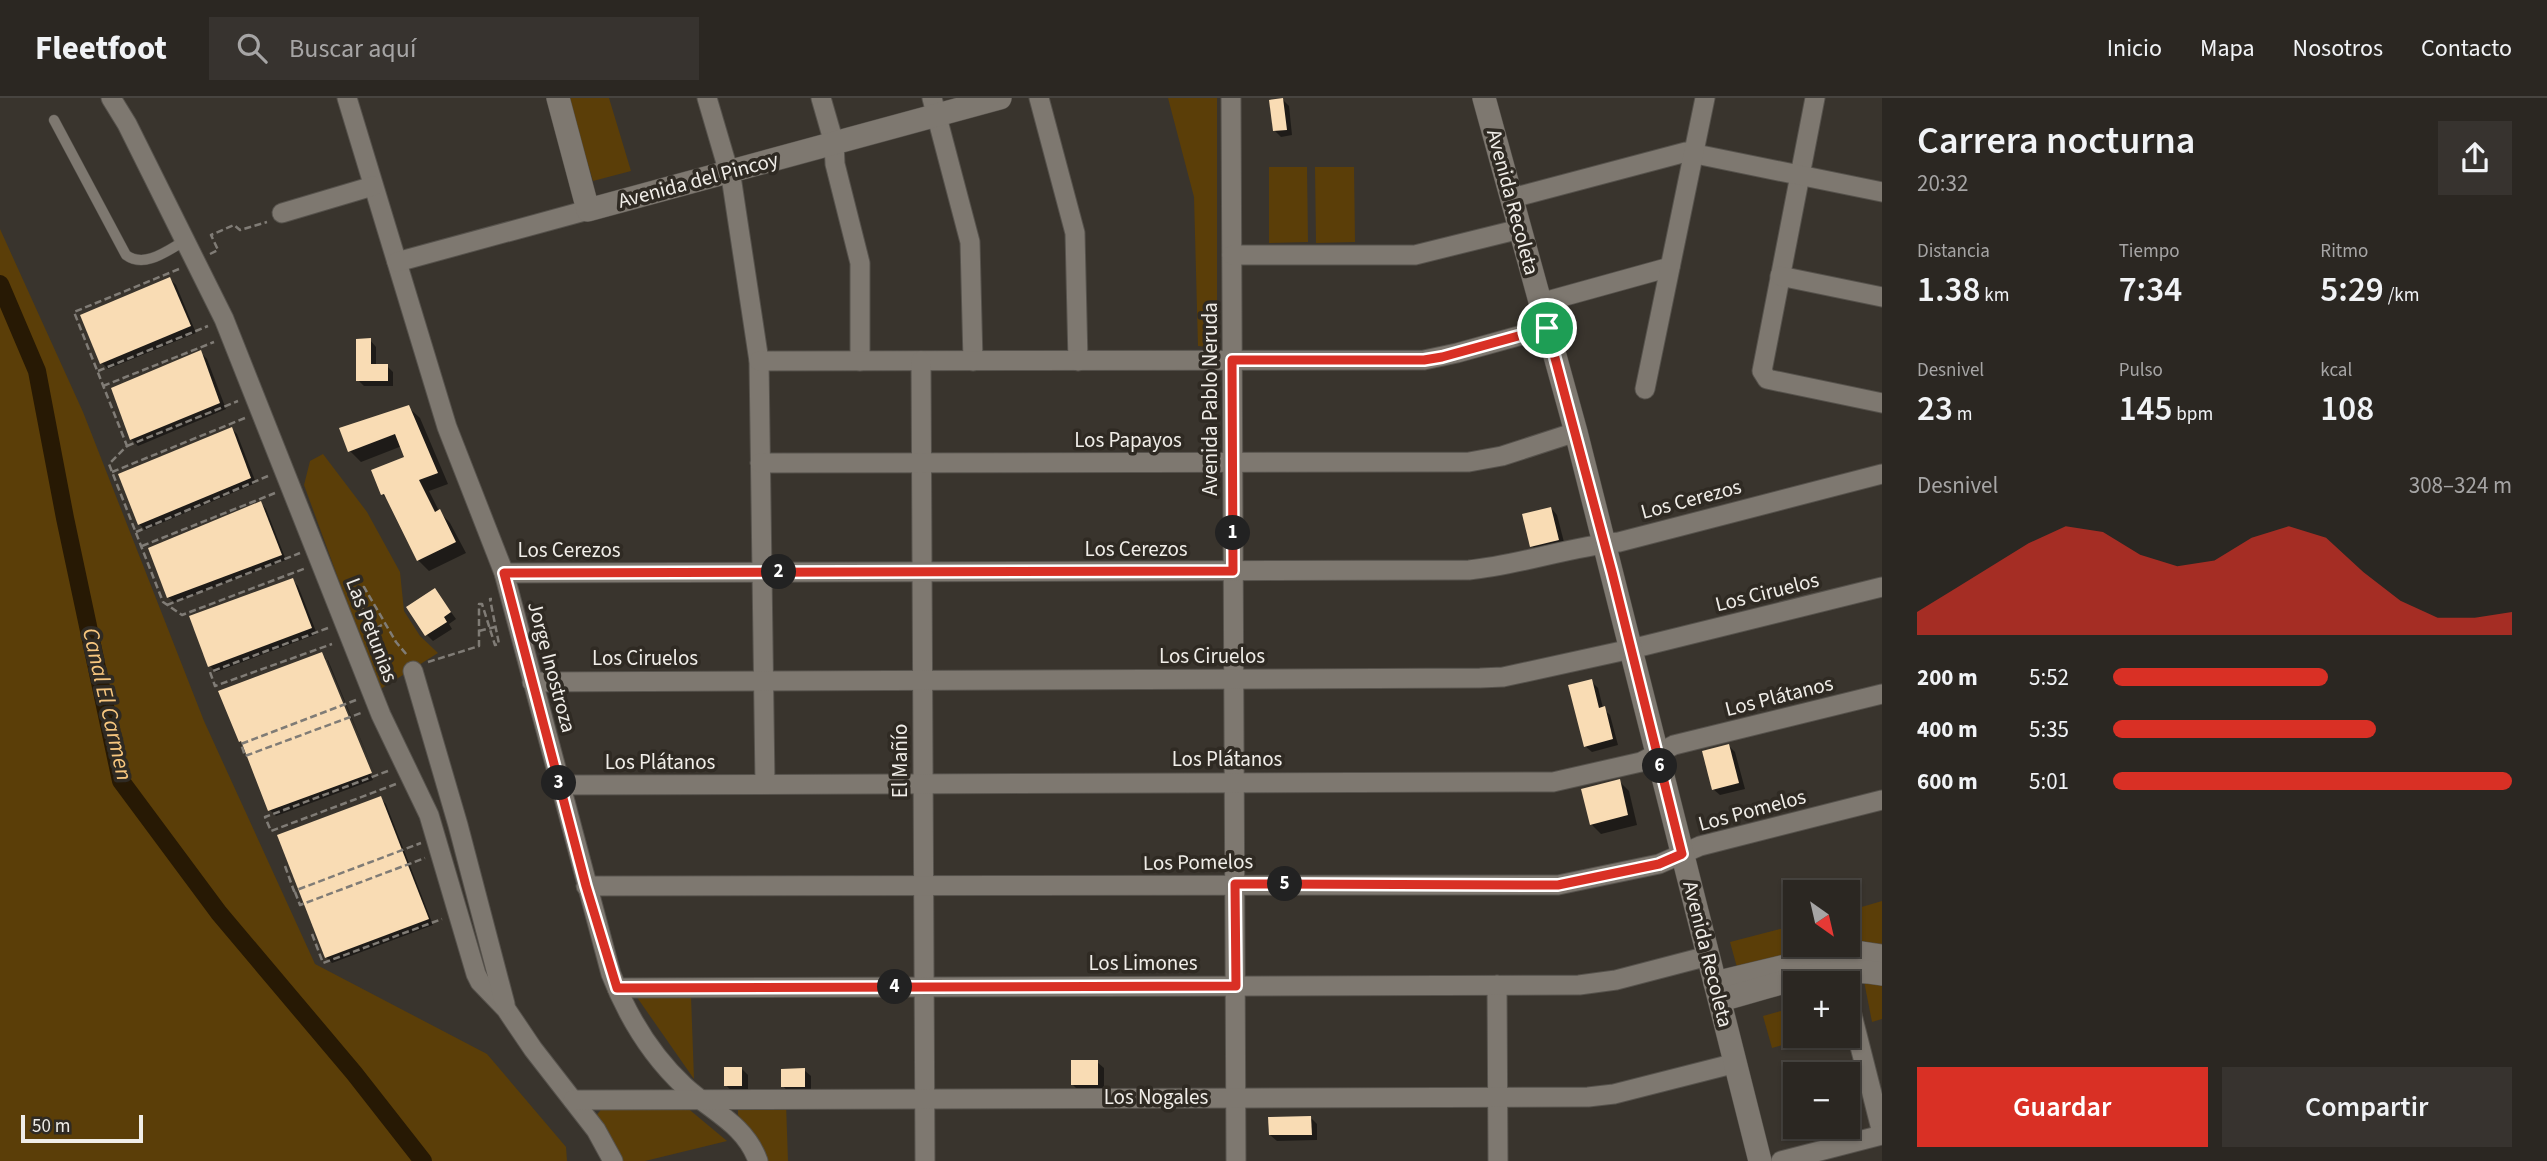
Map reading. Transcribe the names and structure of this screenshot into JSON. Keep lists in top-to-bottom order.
{
  "streets": {
    "street": [
      "Avenida del Pincoy",
      "Avenida Recoleta",
      "Avenida Pablo Neruda",
      "Los Papayos",
      "Los Cerezos",
      "Los Ciruelos",
      "Las Petunias",
      "Jorge Inostroza",
      "Los Plátanos",
      "El Mañío",
      "Los Pomelos",
      "Los Limones",
      "Los Nogales"
    ]
  },
  "crossings": [
    ["Avenida del Pincoy", "Jorge Inostroza"],
    ["Avenida Recoleta", "Los Papayos"],
    ["Avenida Recoleta", "Los Cerezos"],
    ["Avenida Recoleta", "Los Ciruelos"],
    ["Avenida Recoleta", "Los Plátanos"],
    ["Avenida Recoleta", "Los Pomelos"],
    ["Avenida Recoleta", "Los Limones"],
    ["Avenida Recoleta", "Los Nogales"],
    ["Avenida Pablo Neruda", "Los Papayos"],
    ["Avenida Pablo Neruda", "Los Cerezos"],
    ["Avenida Pablo Neruda", "Los Ciruelos"],
    ["Avenida Pablo Neruda", "Los Plátanos"],
    ["Avenida Pablo Neruda", "Los Pomelos"],
    ["Avenida Pablo Neruda", "Los Limones"],
    ["Avenida Pablo Neruda", "Los Nogales"],
    ["Los Papayos", "El Mañío"],
    ["Los Cerezos", "Jorge Inostroza"],
    ["Los Cerezos", "El Mañío"],
    ["Los Ciruelos", "Jorge Inostroza"],
    ["Los Ciruelos", "El Mañío"],
    ["Las Petunias", "Los Nogales"],
    ["Jorge Inostroza", "Los Plátanos"],
    ["Jorge Inostroza", "Los Pomelos"],
    ["Jorge Inostroza", "Los Limones"],
    ["Jorge Inostroza", "Los Nogales"],
    ["Los Plátanos", "El Mañío"],
    ["El Mañío", "Los Pomelos"],
    ["El Mañío", "Los Limones"],
    ["El Mañío", "Los Nogales"]
  ],
  "water": ["Canal El Carmen"],
  "scale_bar": "50 m",
  "north": "bottom right",
  "page": {
    "header": "Fleetfoot",
    "search": "Buscar aquí",
    "nav": [
      "Inicio",
      "Mapa",
      "Nosotros",
      "Contacto"
    ],
    "heading": ["Carrera nocturna", "20:32"],
    "stats": [
      ["Distancia", "1.38 km"],
      ["Tiempo", "7:34"],
      ["Ritmo", "5:29 /km"],
      ["Desnivel", "23 m"],
      ["Pulso", "145 bpm"],
      ["kcal", "108"]
    ],
    "chart": ["Desnivel", "308–324 m"],
    "pins": [
      "1",
      "2",
      "6",
      "3",
      "5",
      "4"
    ],
    "list": [
      {
        "name": "200 m",
        "note": "5:52"
      },
      {
        "name": "400 m",
        "note": "5:35"
      },
      {
        "name": "600 m",
        "note": "5:01"
      }
    ],
    "map_buttons": ["+", "−"],
    "buttons": ["Guardar", "Compartir"],
    "scale": "50 m"
  }
}
